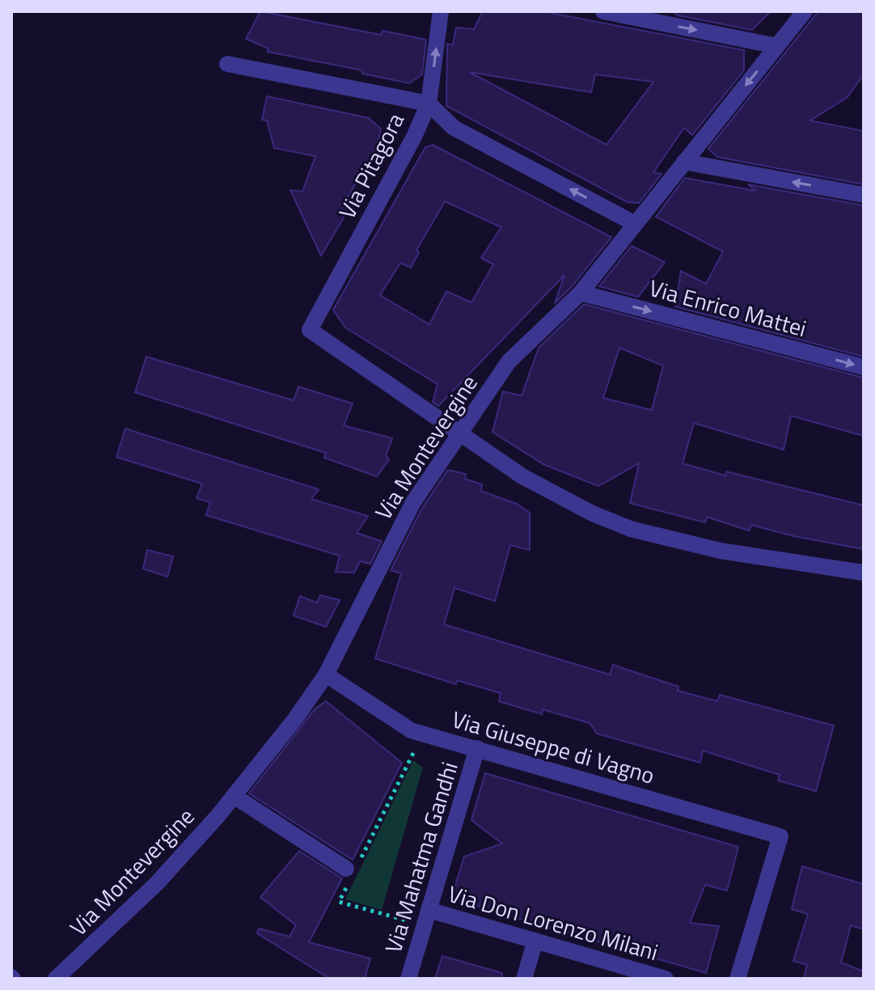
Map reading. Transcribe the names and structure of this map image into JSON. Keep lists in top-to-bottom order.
{
  "streets": {
    "street": [
      "Via Pitagora",
      "Via Enrico Mattei",
      "Via Montevergine",
      "Via Giuseppe di Vagno",
      "Via Mahatma Gandhi",
      "Via Don Lorenzo Milani"
    ]
  },
  "crossings": [
    ["Via Pitagora", "Via Montevergine"],
    ["Via Enrico Mattei", "Via Montevergine"],
    ["Via Montevergine", "Via Giuseppe di Vagno"],
    ["Via Giuseppe di Vagno", "Via Mahatma Gandhi"],
    ["Via Mahatma Gandhi", "Via Don Lorenzo Milani"]
  ],
  "one_way": ["Via Enrico Mattei"]
}
